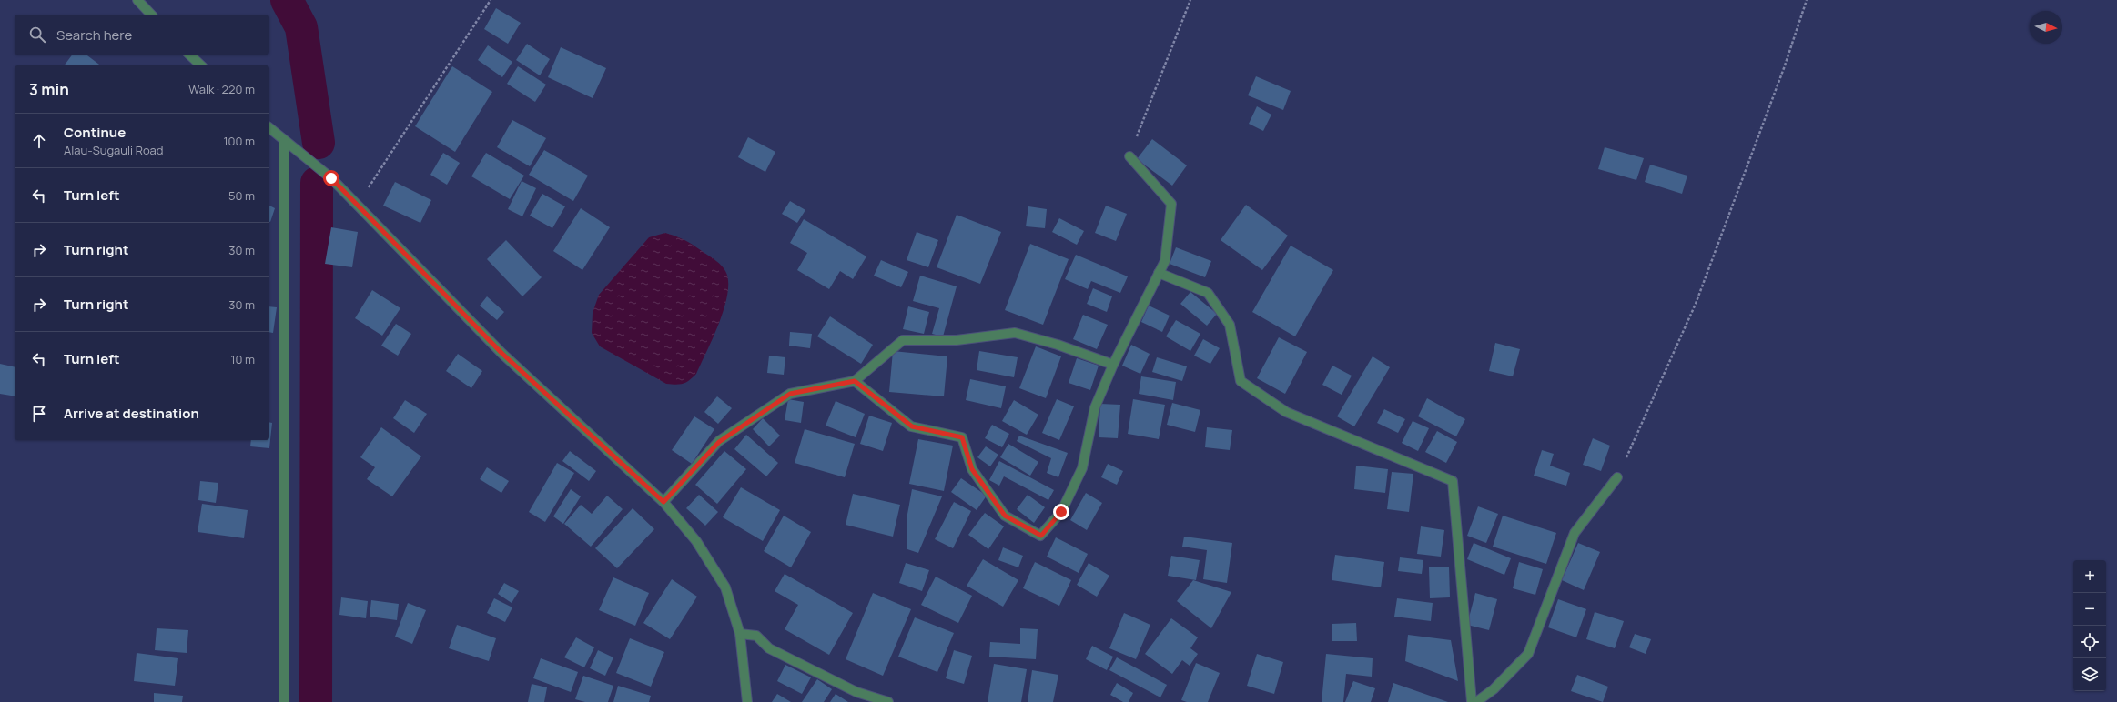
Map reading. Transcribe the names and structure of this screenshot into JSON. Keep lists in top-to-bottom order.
{
  "north": "right",
  "page": {
    "search": "Search here",
    "heading": ["3 min", "Walk · 220 m"],
    "list": [
      ["Continue", "Alau-Sugauli Road", "100 m"],
      ["Turn left", "50 m"],
      ["Turn right", "30 m"],
      ["Turn right", "30 m"],
      ["Turn left", "10 m"],
      "Arrive at destination"
    ],
    "map_buttons": ["+", "−"]
  }
}
